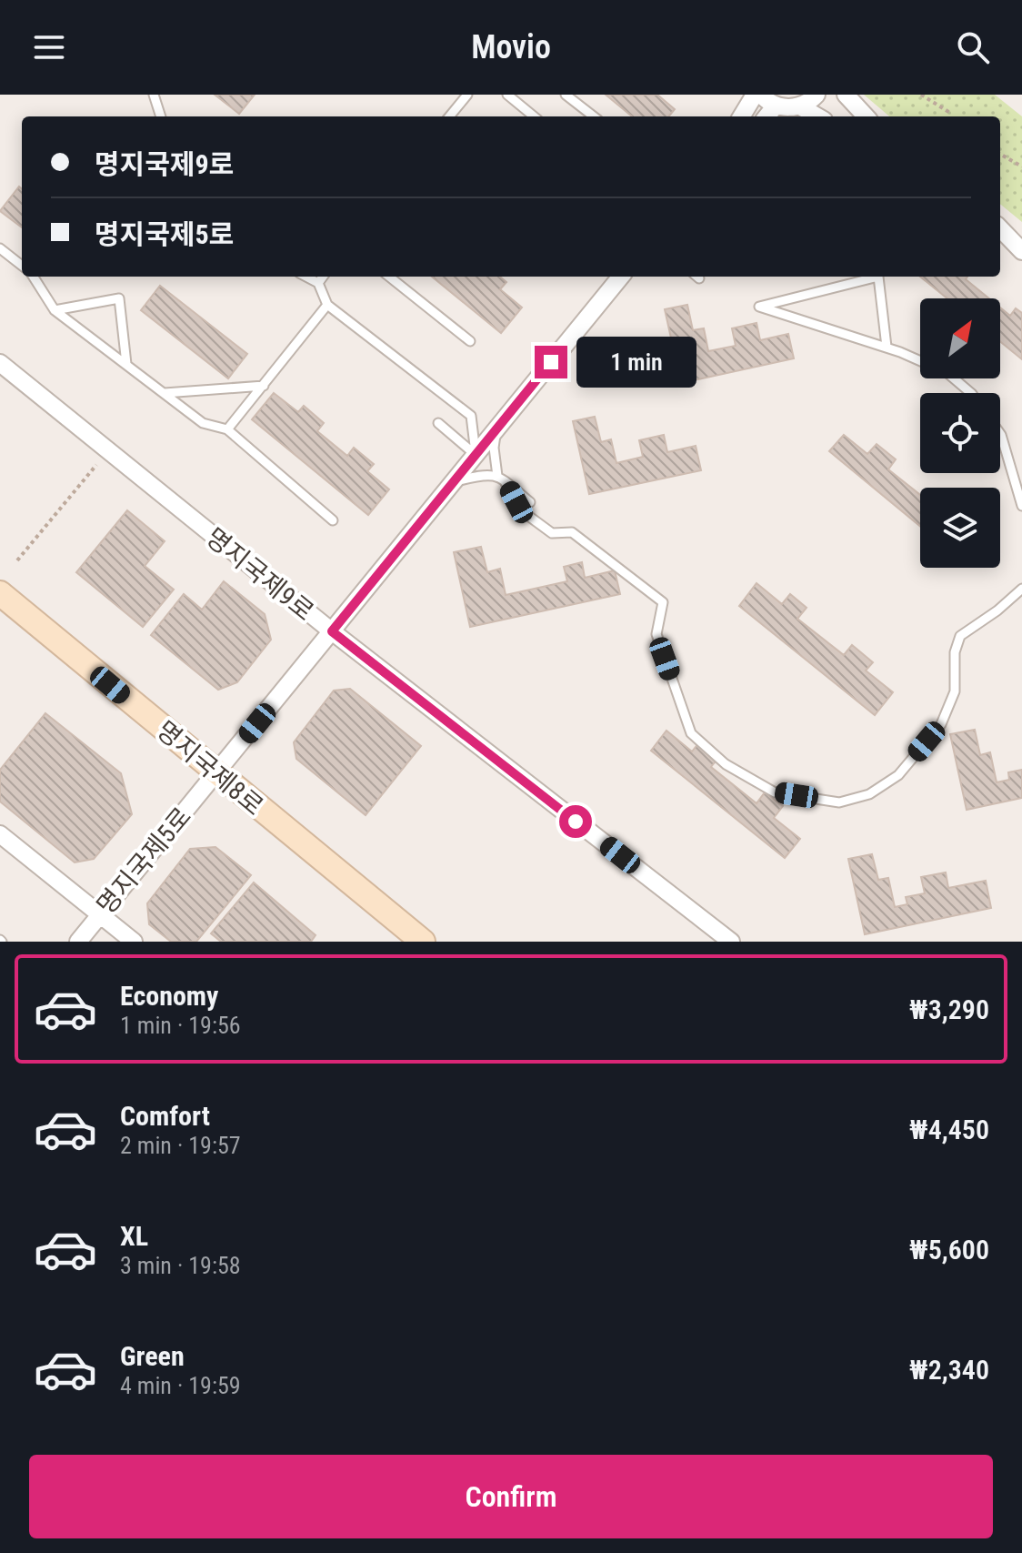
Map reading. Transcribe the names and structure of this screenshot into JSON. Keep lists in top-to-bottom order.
{
  "streets": {
    "main road": ["명지국제8로"],
    "street": ["명지국제9로", "명지국제5로"]
  },
  "crossings": [
    ["명지국제9로", "명지국제5로"],
    ["명지국제8로", "명지국제5로"]
  ],
  "north": "top right",
  "page": {
    "header": "Movio",
    "banner": ["명지국제9로", "명지국제5로"],
    "bubble": "1 min",
    "list": [
      {
        "name": "Economy",
        "note": "1 min · 19:56",
        "value": "₩3,290"
      },
      {
        "name": "Comfort",
        "note": "2 min · 19:57",
        "value": "₩4,450"
      },
      {
        "name": "XL",
        "note": "3 min · 19:58",
        "value": "₩5,600"
      },
      {
        "name": "Green",
        "note": "4 min · 19:59",
        "value": "₩2,340"
      }
    ],
    "buttons": "Confirm"
  }
}
